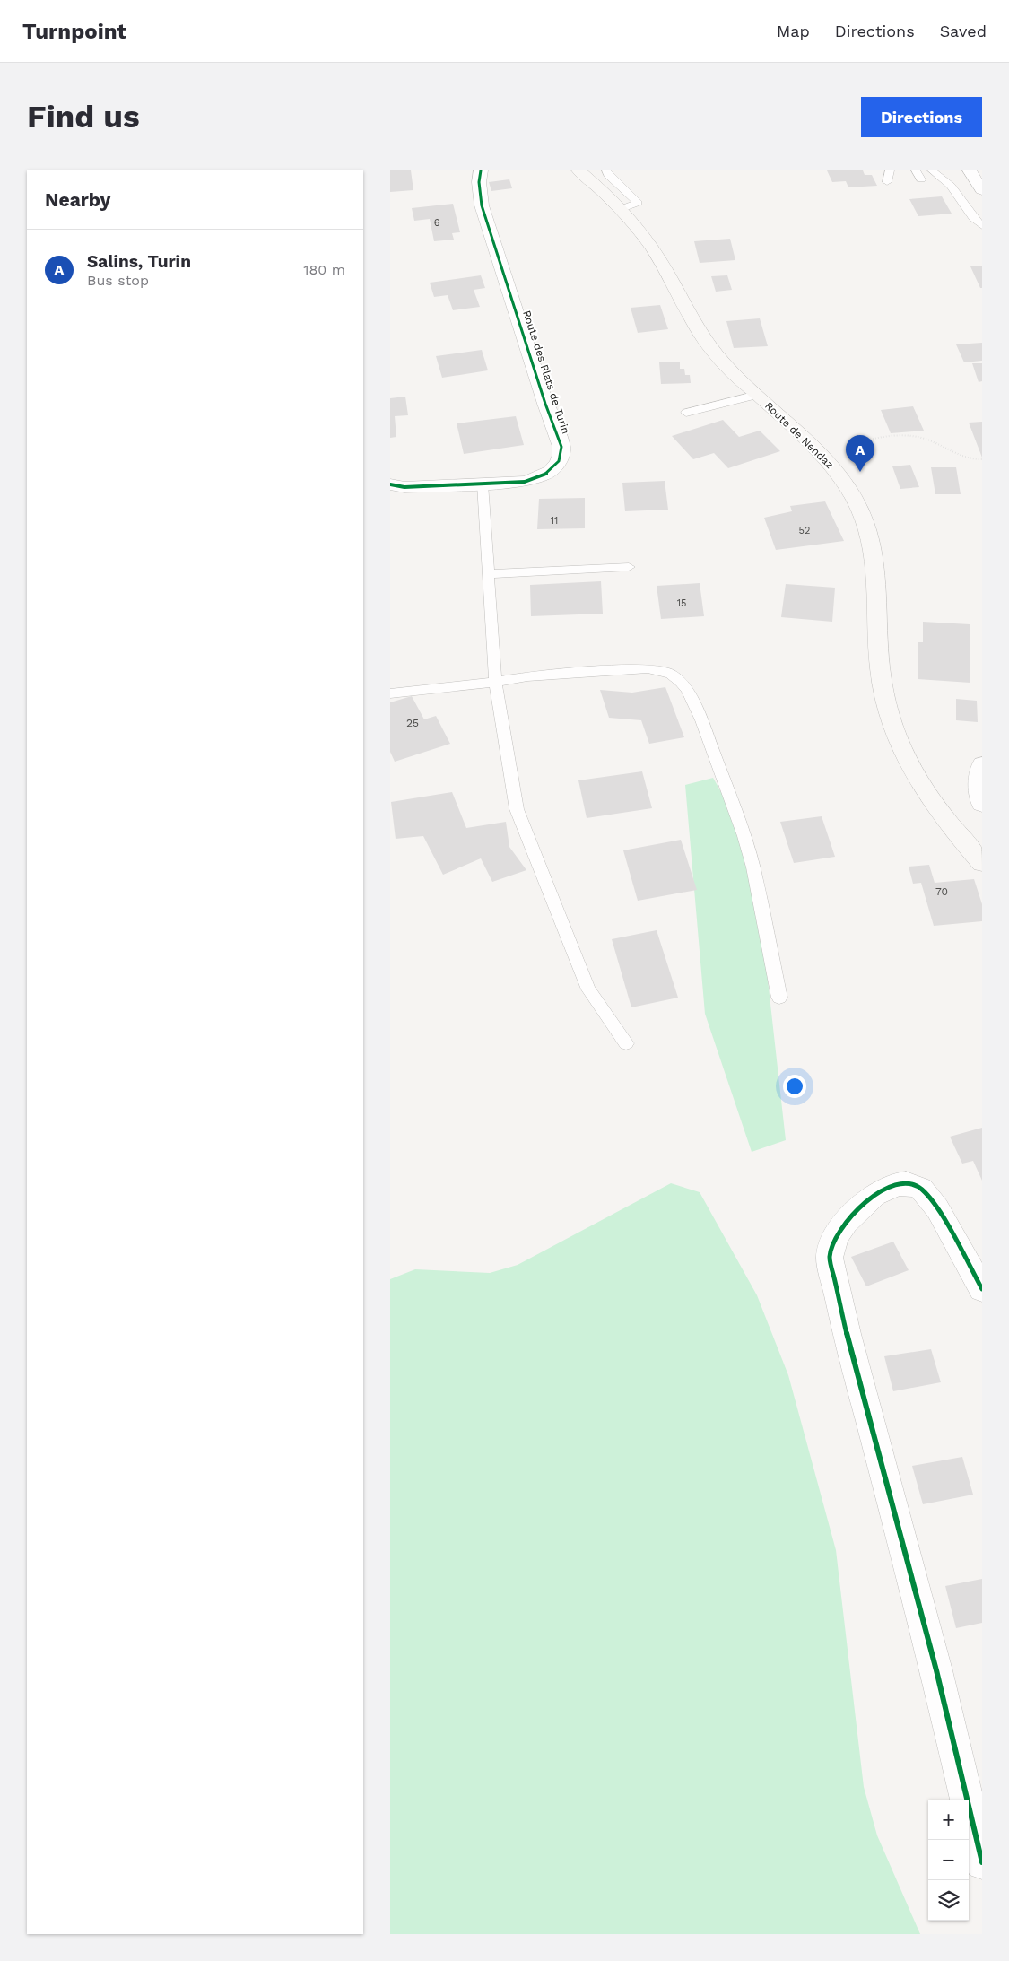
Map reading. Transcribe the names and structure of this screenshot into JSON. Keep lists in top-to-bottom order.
{
  "streets": {
    "main road": ["Route de Nendaz"],
    "street": ["Route des Plats de Turin"]
  },
  "house_numbers": [
    "6",
    "11",
    "52",
    "15",
    "25",
    "70"
  ],
  "page": {
    "header": "Turnpoint",
    "nav": ["Map", "Directions", "Saved"],
    "buttons": "Directions",
    "title": "Find us",
    "heading": "Nearby",
    "list": [
      {
        "mark": "A",
        "name": "Salins, Turin",
        "note": "Bus stop",
        "value": "180 m"
      }
    ],
    "pins": "A",
    "map_buttons": ["+", "−"]
  }
}
